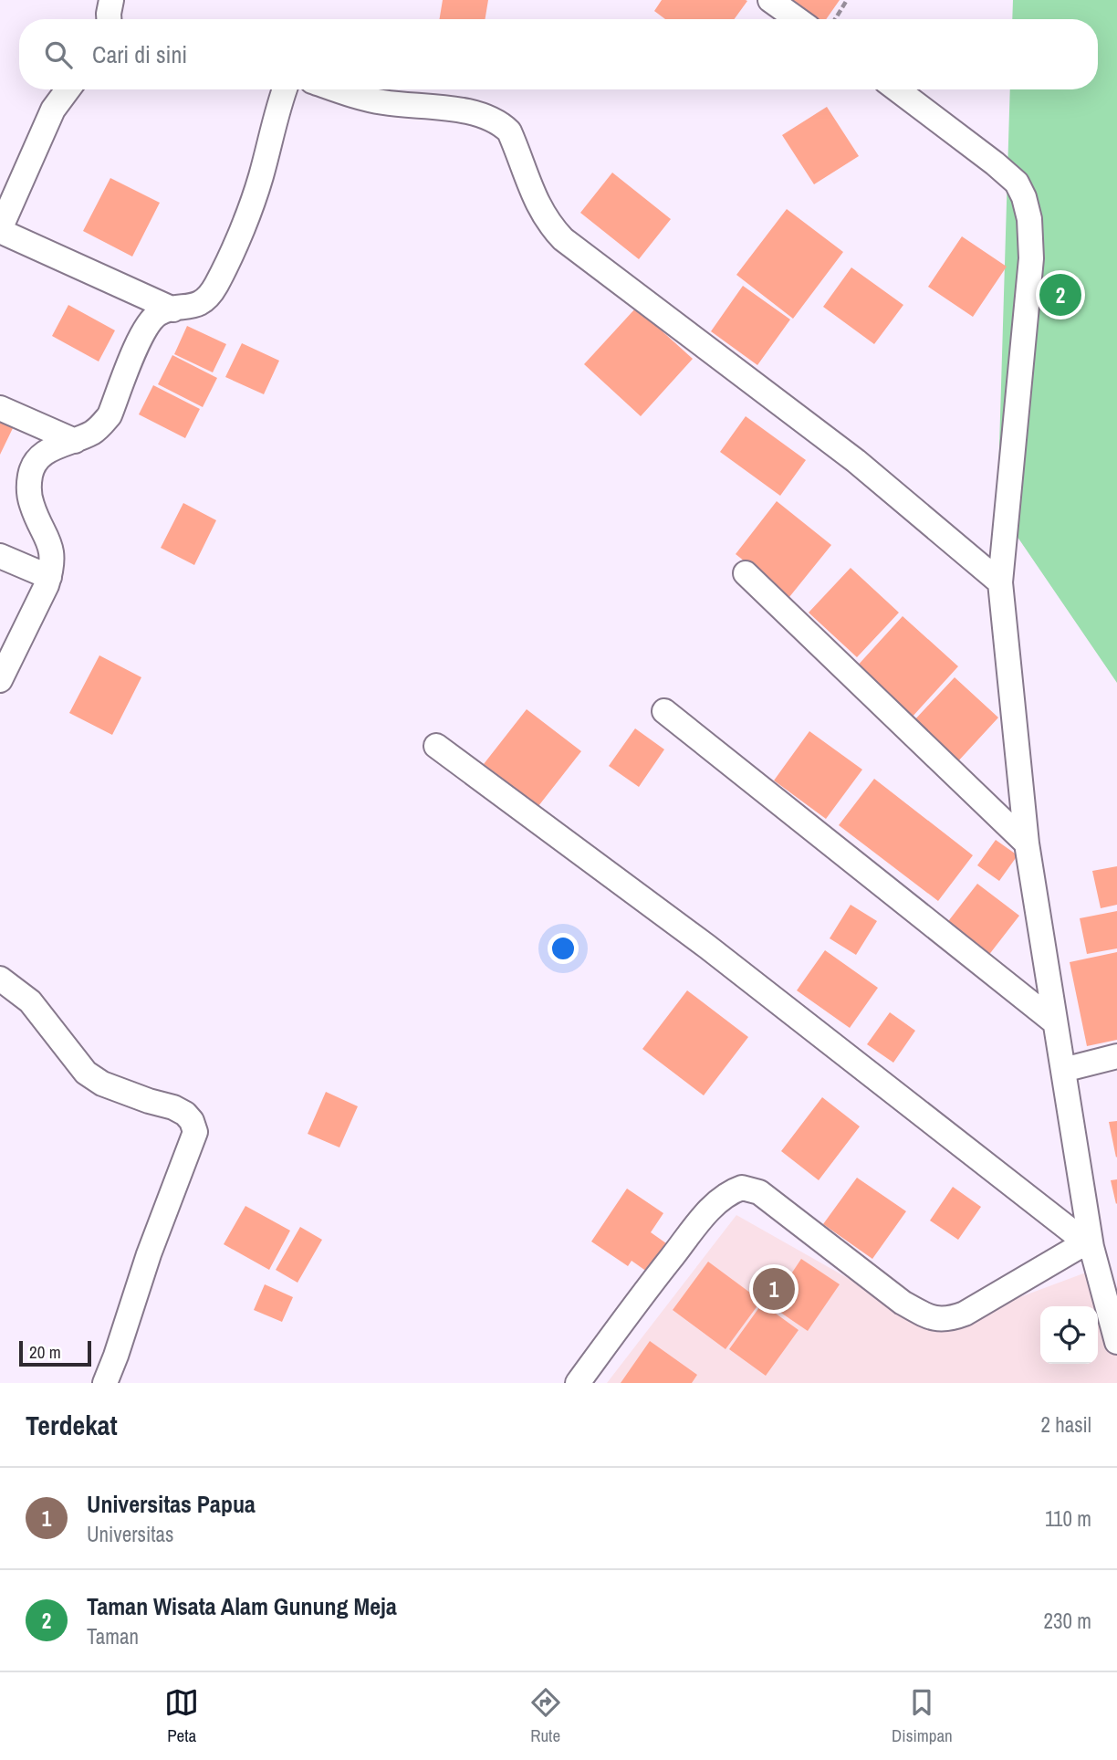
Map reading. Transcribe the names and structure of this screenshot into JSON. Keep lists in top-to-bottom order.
{
  "scale_bar": "20 m",
  "page": {
    "search": "Cari di sini",
    "pins": ["2", "1"],
    "scale": "20 m",
    "heading": ["Terdekat", "2 hasil"],
    "list": [
      {
        "mark": "1",
        "name": "Universitas Papua",
        "note": "Universitas",
        "value": "110 m"
      },
      {
        "mark": "2",
        "name": "Taman Wisata Alam Gunung Meja",
        "note": "Taman",
        "value": "230 m"
      }
    ],
    "nav": ["Peta", "Rute", "Disimpan"]
  }
}
